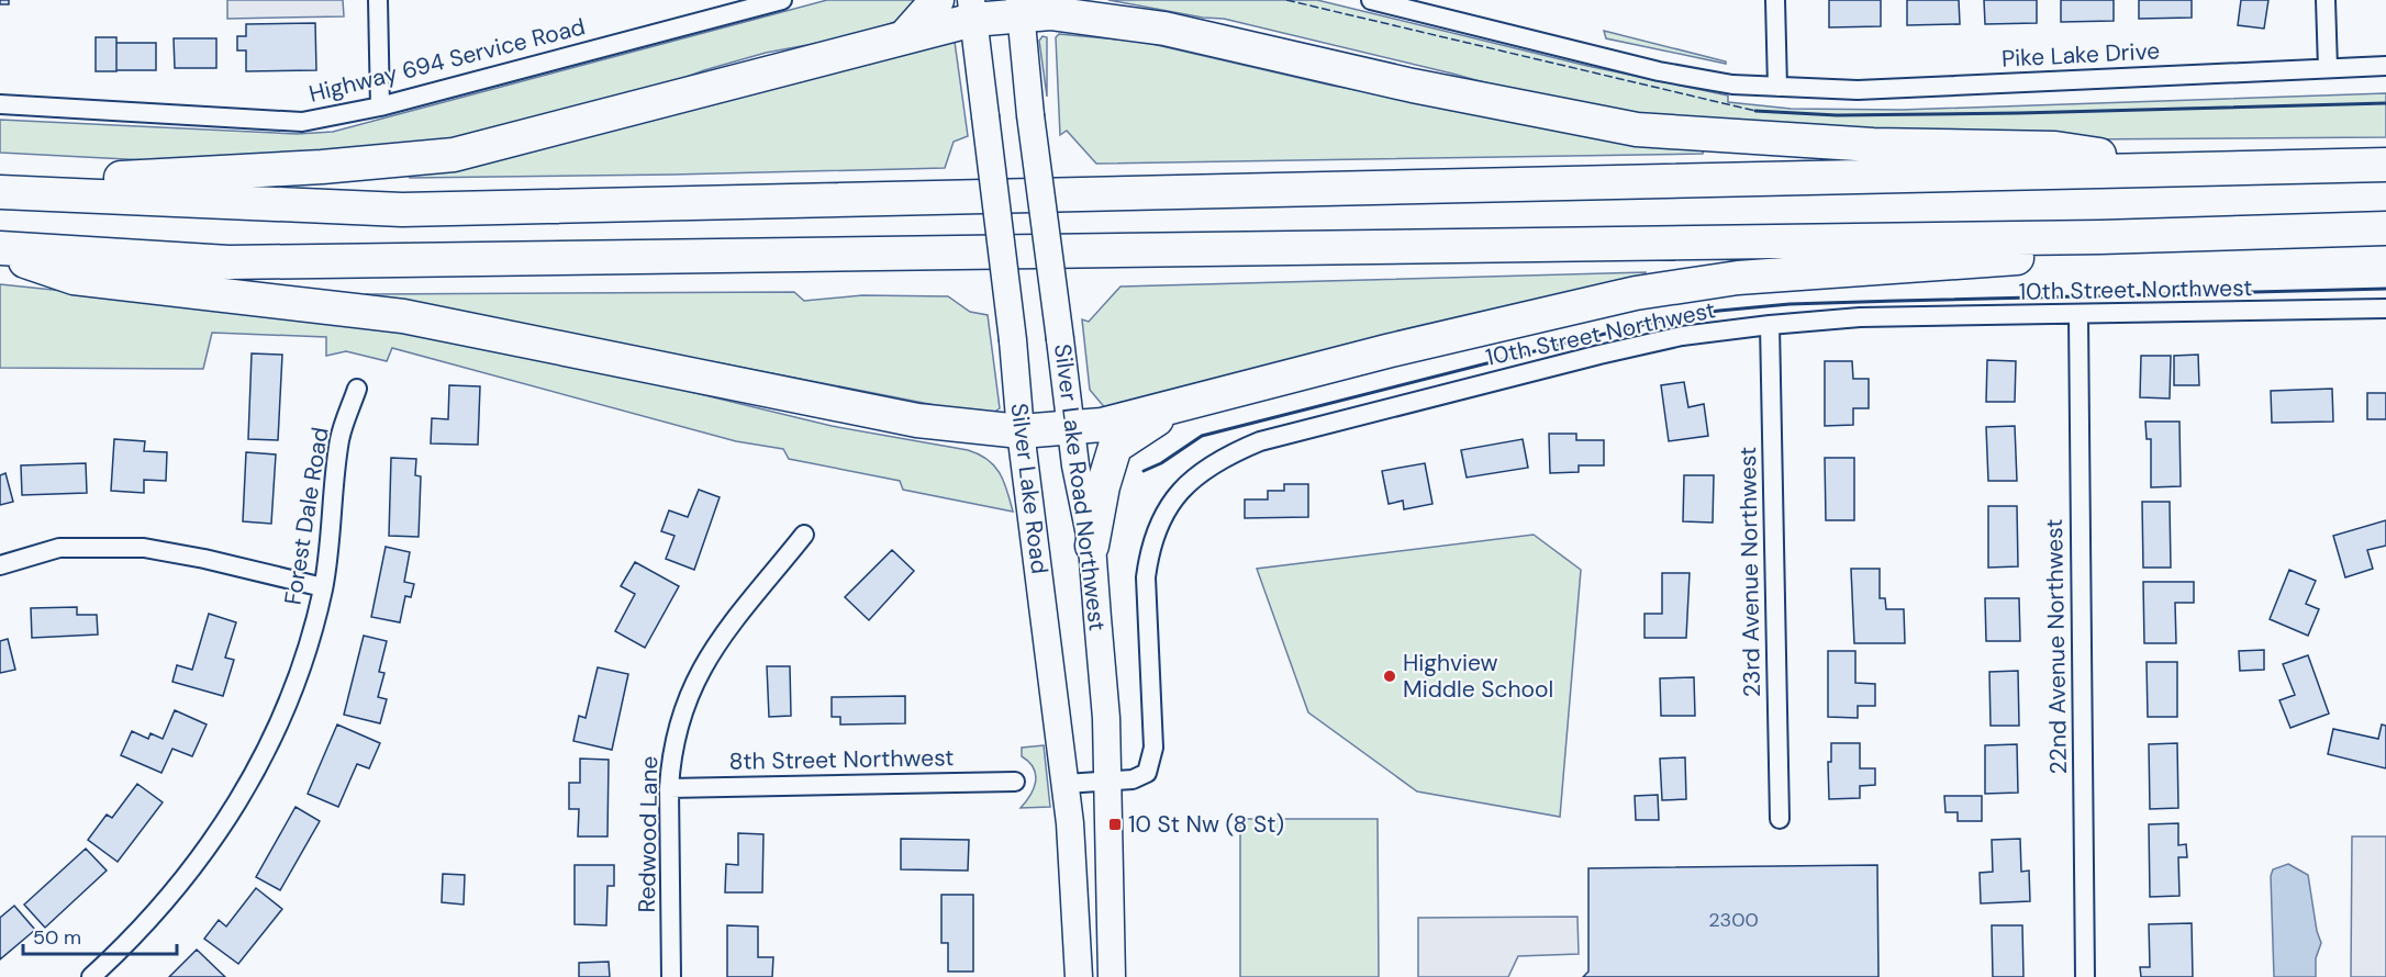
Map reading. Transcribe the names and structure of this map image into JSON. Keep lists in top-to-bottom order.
{
  "streets": {
    "main road": ["Silver Lake Road Northwest", "Silver Lake Road"],
    "street": [
      "Pike Lake Drive",
      "Highway 694 Service Road",
      "10th Street Northwest",
      "Forest Dale Road",
      "23rd Avenue Northwest",
      "22nd Avenue Northwest",
      "8th Street Northwest",
      "Redwood Lane"
    ]
  },
  "crossings": [
    ["10th Street Northwest", "Silver Lake Road Northwest"],
    ["10th Street Northwest", "23rd Avenue Northwest"],
    ["10th Street Northwest", "22nd Avenue Northwest"],
    ["8th Street Northwest", "Redwood Lane"]
  ],
  "places": {
    "other": ["Highview Middle School"],
    "transit": ["10 St Nw (8 St)"]
  },
  "house_numbers": ["2300"],
  "scale_bar": "50 m"
}
